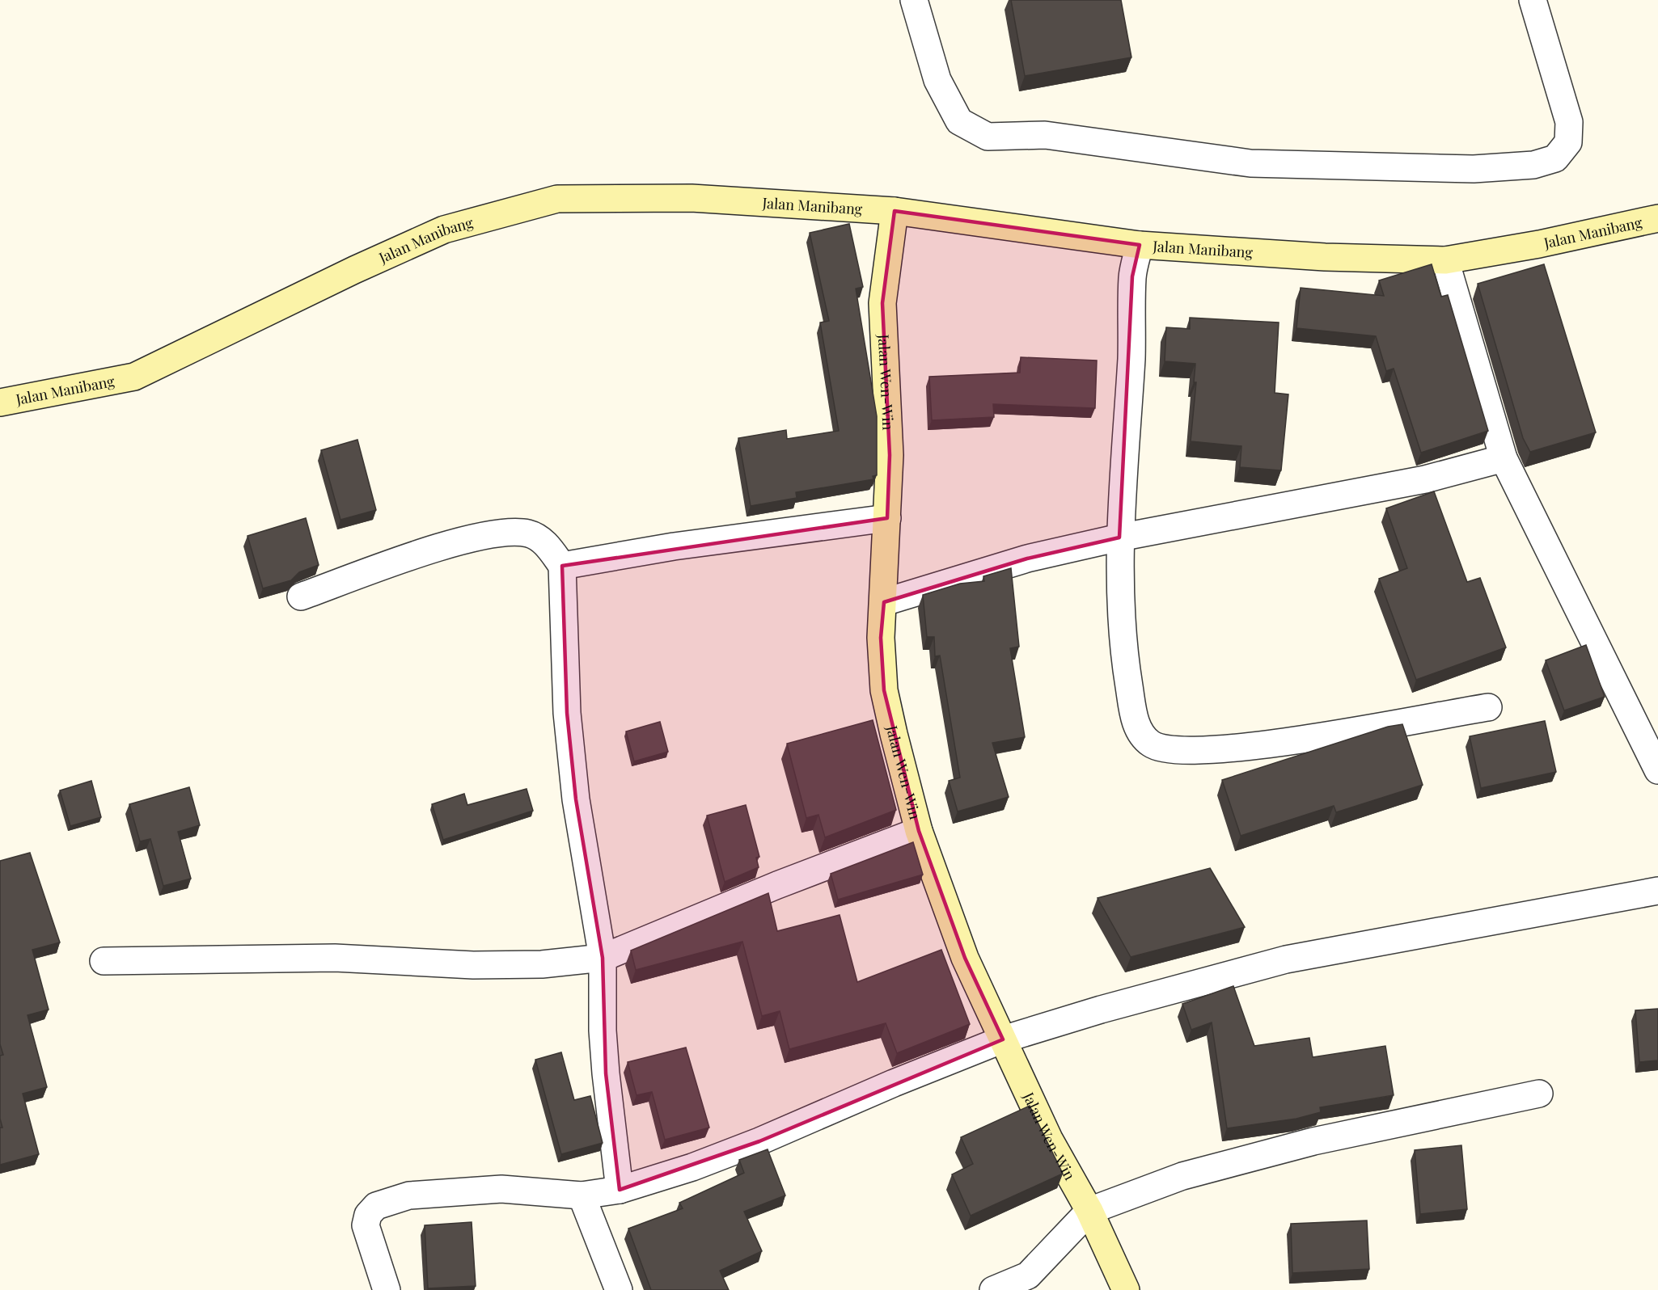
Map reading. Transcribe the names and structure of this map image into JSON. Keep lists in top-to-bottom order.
{
  "streets": {
    "street": ["Jalan Manibang", "Jalan Wen-Win"]
  },
  "crossings": [
    ["Jalan Manibang", "Jalan Wen-Win"]
  ]
}
